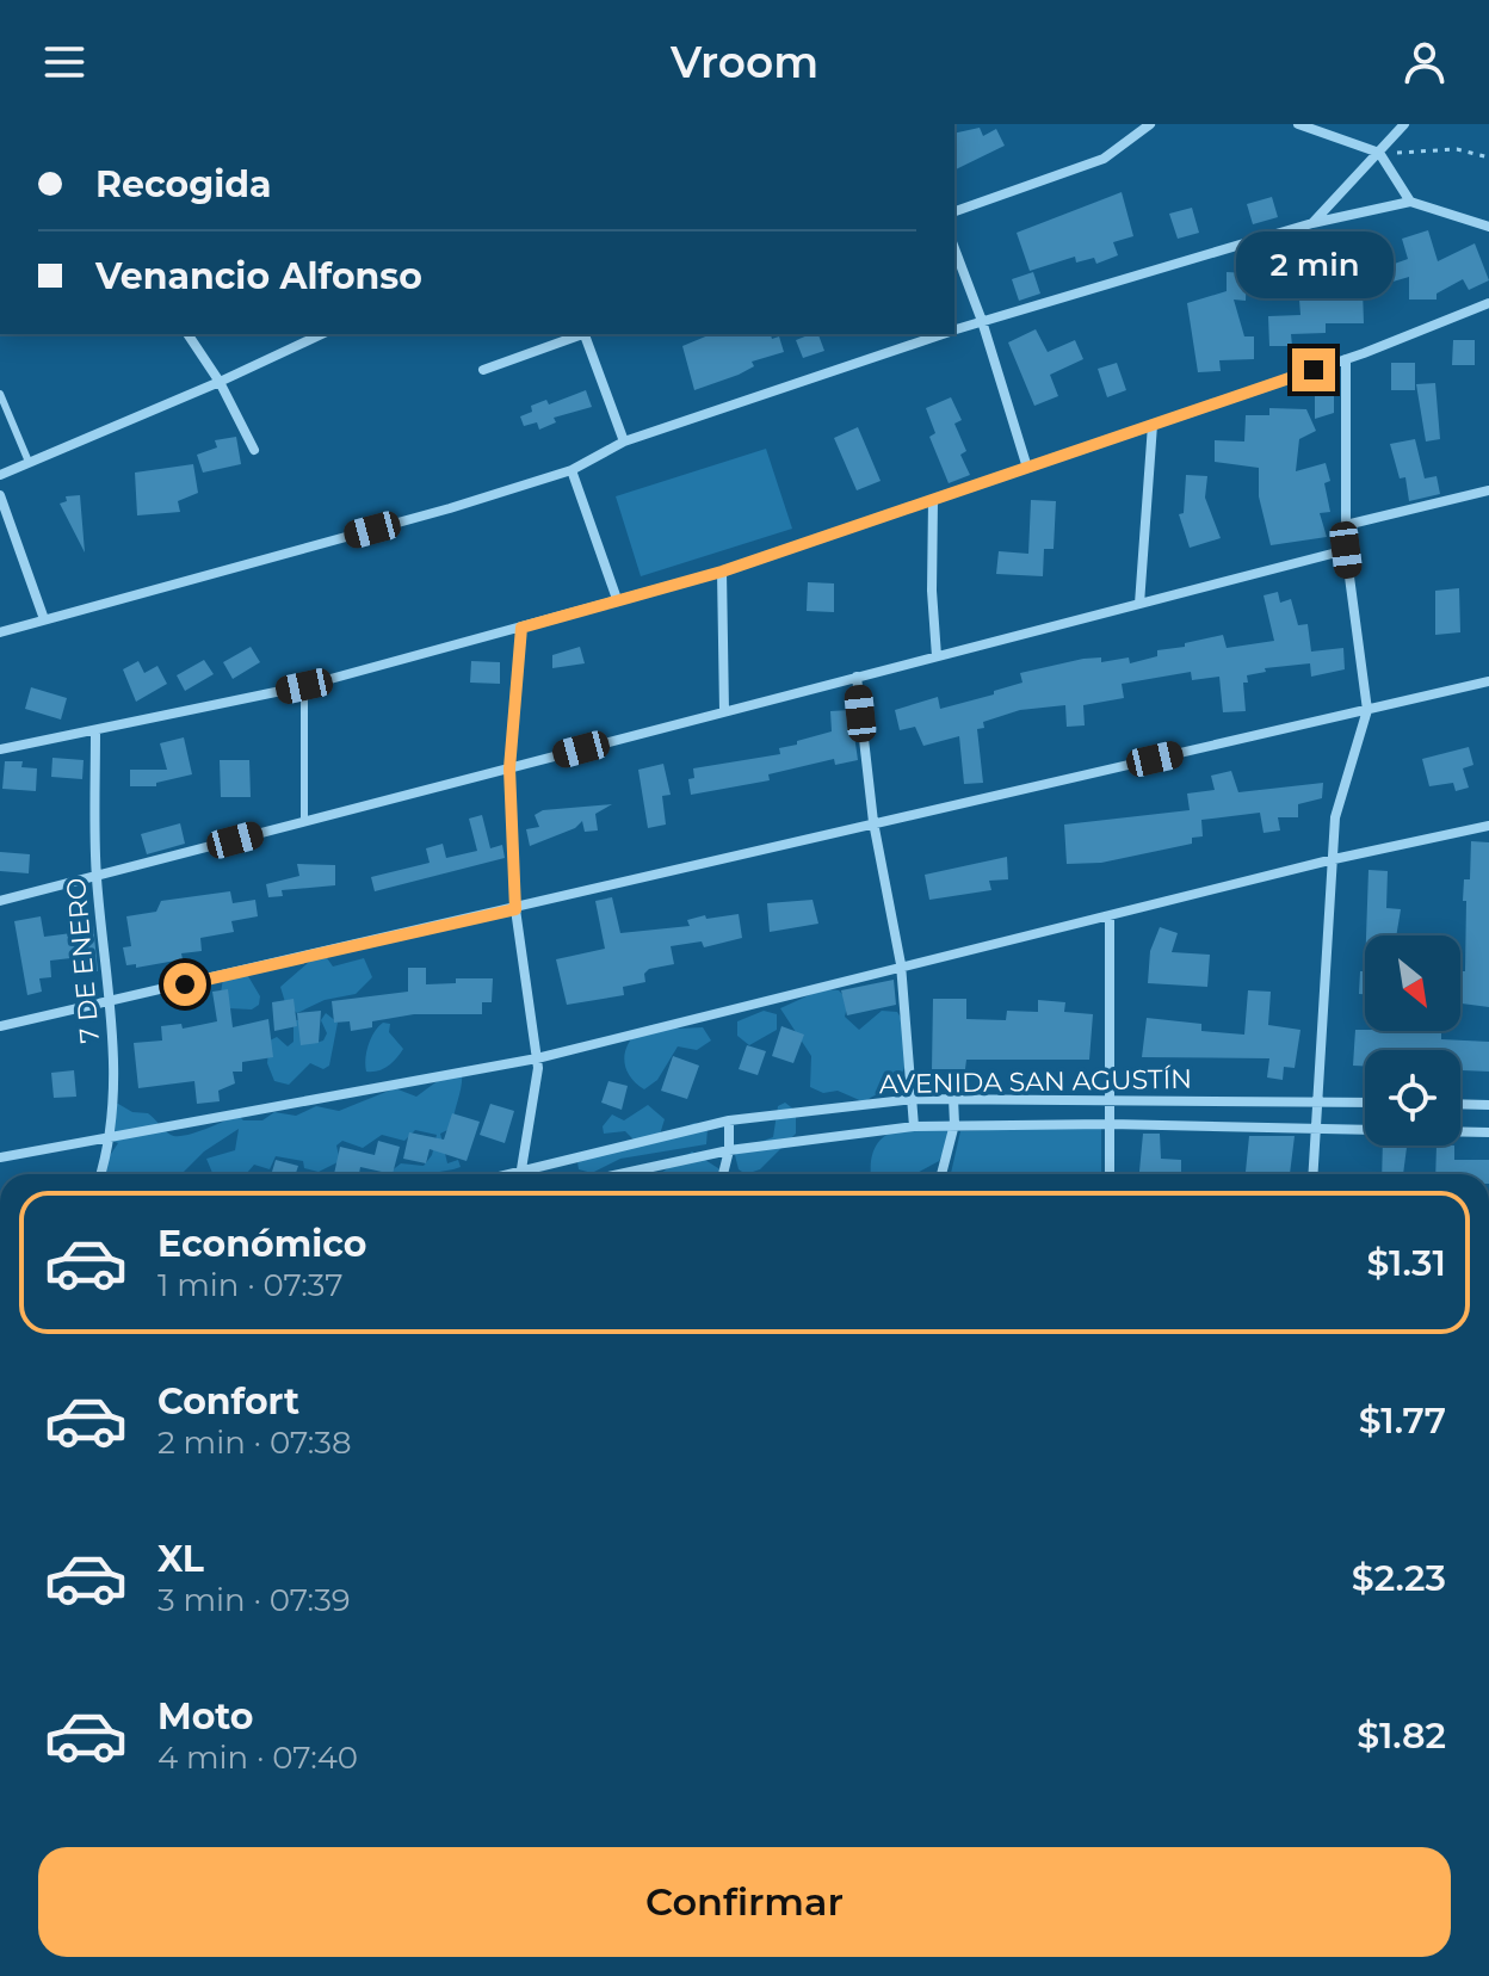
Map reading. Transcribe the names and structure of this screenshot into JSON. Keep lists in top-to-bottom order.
{
  "streets": {
    "street": ["7 DE ENERO", "AVENIDA SAN AGUSTÍN"]
  },
  "north": "bottom right",
  "page": {
    "header": "Vroom",
    "banner": ["Recogida", "Venancio Alfonso"],
    "bubble": "2 min",
    "list": [
      {
        "name": "Económico",
        "note": "1 min · 07:37",
        "value": "$1.31"
      },
      {
        "name": "Confort",
        "note": "2 min · 07:38",
        "value": "$1.77"
      },
      {
        "name": "XL",
        "note": "3 min · 07:39",
        "value": "$2.23"
      },
      {
        "name": "Moto",
        "note": "4 min · 07:40",
        "value": "$1.82"
      }
    ],
    "buttons": "Confirmar"
  }
}
